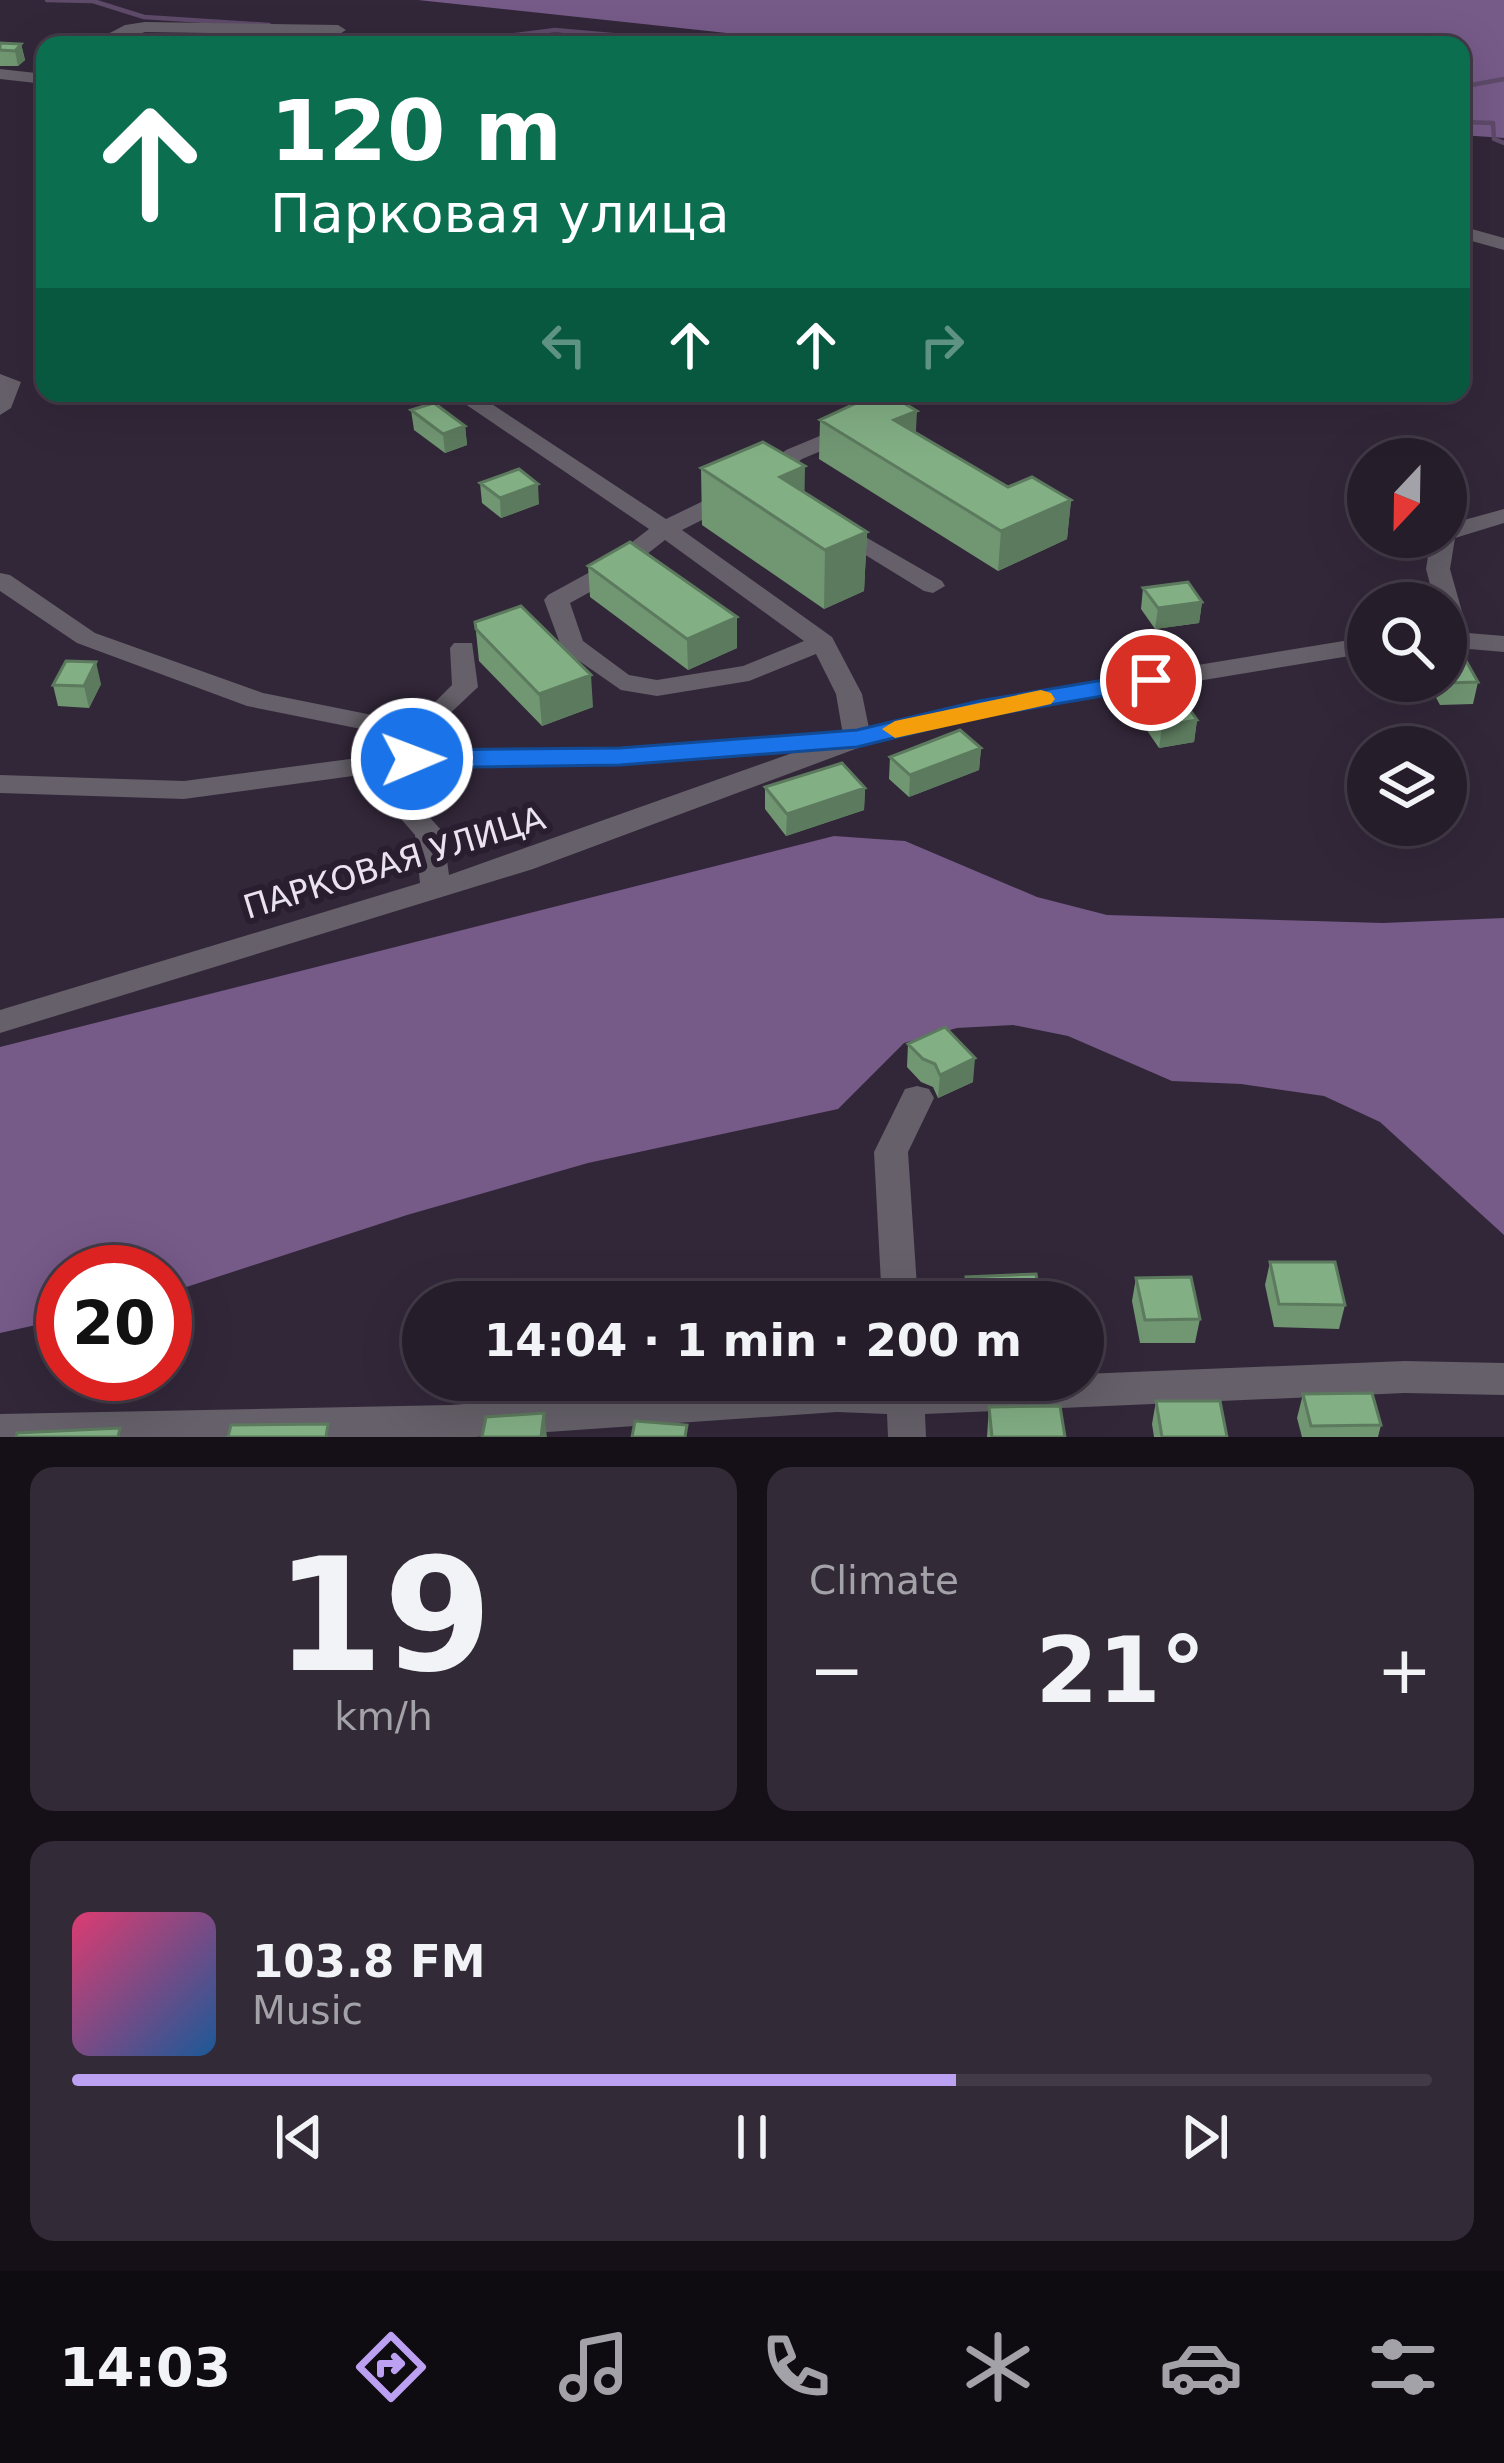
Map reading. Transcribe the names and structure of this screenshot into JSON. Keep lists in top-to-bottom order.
{
  "streets": {
    "street": ["ПАРКОВАЯ УЛИЦА"]
  },
  "north": "bottom",
  "page": {
    "turn": ["120 m", "Парковая улица"],
    "limit": "20",
    "trip": "14:04 · 1 min · 200 m",
    "tile": [
      ["19", "km/h"],
      "Climate"
    ],
    "heat": ["−", "21°", "+"],
    "song": ["103.8 FM", "Music"],
    "tabs": "14:03"
  }
}
